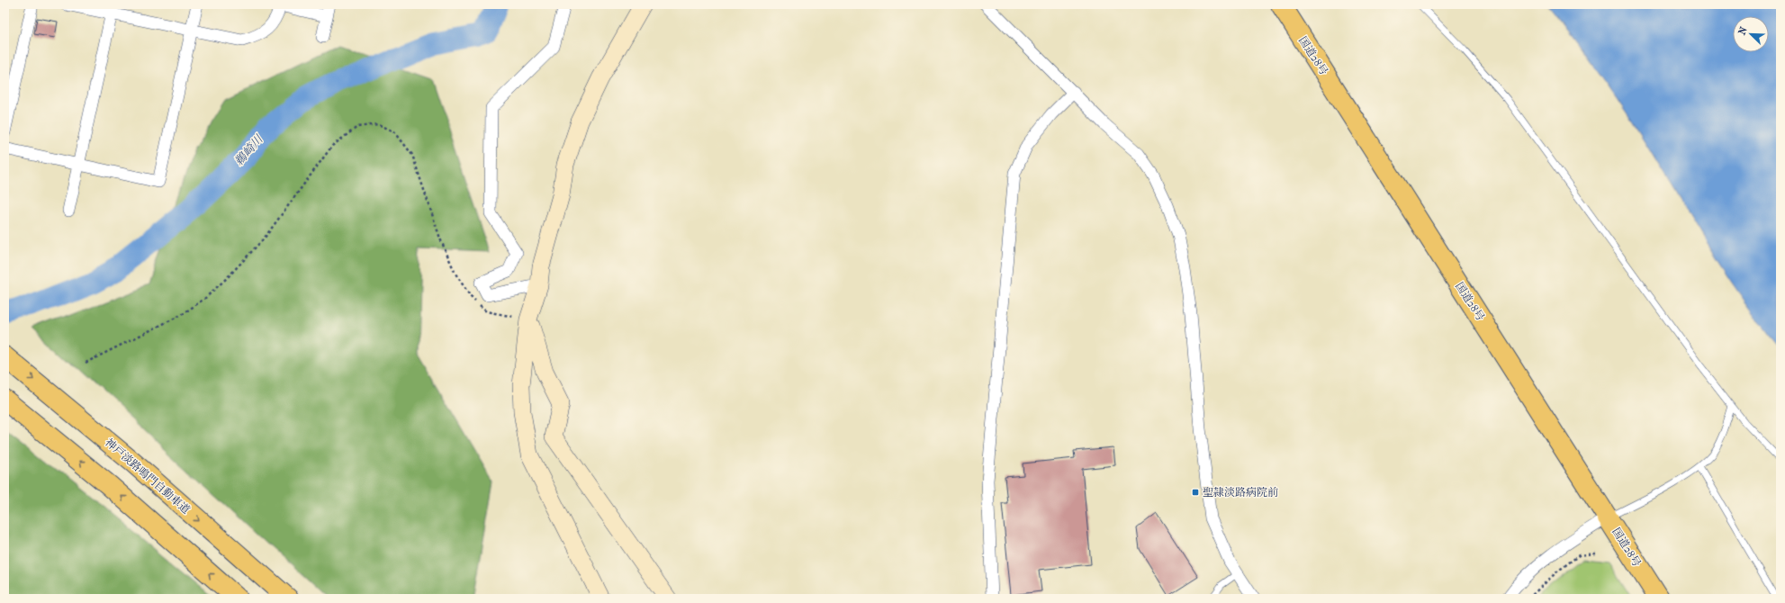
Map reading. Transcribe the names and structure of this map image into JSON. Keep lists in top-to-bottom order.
{
  "streets": {
    "highway": ["国道28号", "神戸淡路鳴門自動車道"]
  },
  "water": ["鵜崎川"],
  "places": {
    "transit": ["聖隷淡路病院前"]
  },
  "north": "top left"
}
